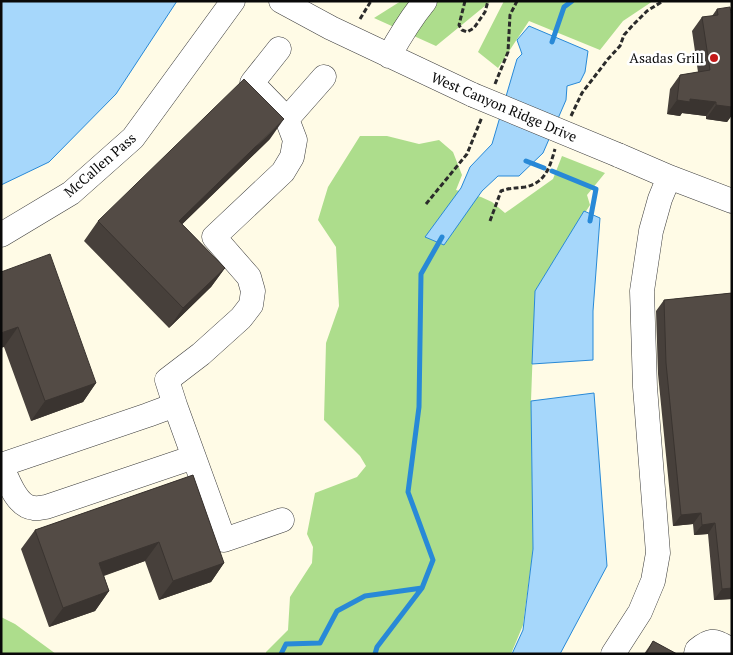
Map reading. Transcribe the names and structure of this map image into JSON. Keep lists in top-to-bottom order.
{
  "streets": {
    "street": ["West Canyon Ridge Drive", "McCallen Pass"]
  },
  "places": ["Asadas Grill"]
}
